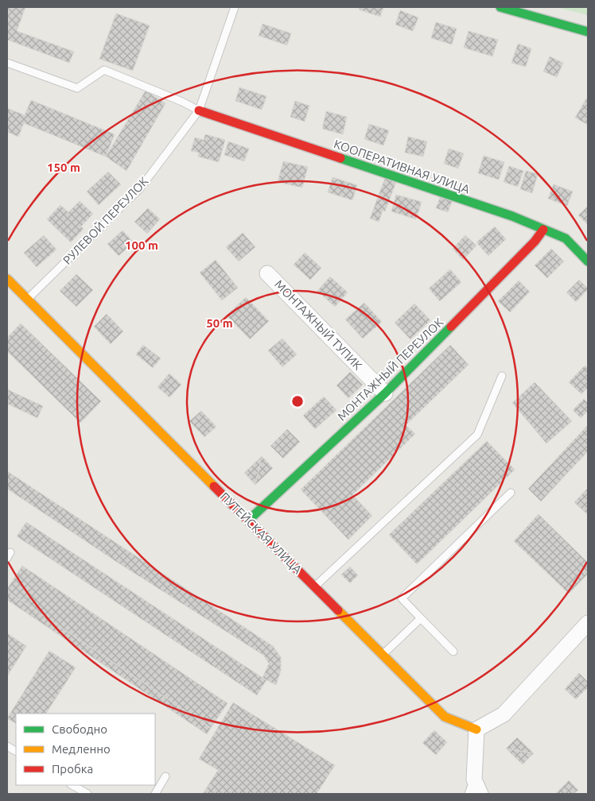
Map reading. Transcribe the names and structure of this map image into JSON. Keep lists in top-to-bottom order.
{
  "streets": {
    "street": [
      "КООПЕРАТИВНАЯ УЛИЦА",
      "МОНТАЖНЫЙ ТУПИК",
      "МОНТАЖНЫЙ ПЕРЕУЛОК",
      "ПУТЕЙСКАЯ УЛИЦА"
    ],
    "lane": ["РУЛЕВОЙ ПЕРЕУЛОК"]
  },
  "crossings": [
    ["КООПЕРАТИВНАЯ УЛИЦА", "РУЛЕВОЙ ПЕРЕУЛОК"],
    ["КООПЕРАТИВНАЯ УЛИЦА", "МОНТАЖНЫЙ ПЕРЕУЛОК"],
    ["РУЛЕВОЙ ПЕРЕУЛОК", "ПУТЕЙСКАЯ УЛИЦА"],
    ["МОНТАЖНЫЙ ТУПИК", "МОНТАЖНЫЙ ПЕРЕУЛОК"],
    ["МОНТАЖНЫЙ ПЕРЕУЛОК", "ПУТЕЙСКАЯ УЛИЦА"]
  ],
  "legend": ["Свободно", "Медленно", "Пробка"],
  "rings": ["150 m", "100 m", "50 m"]
}
